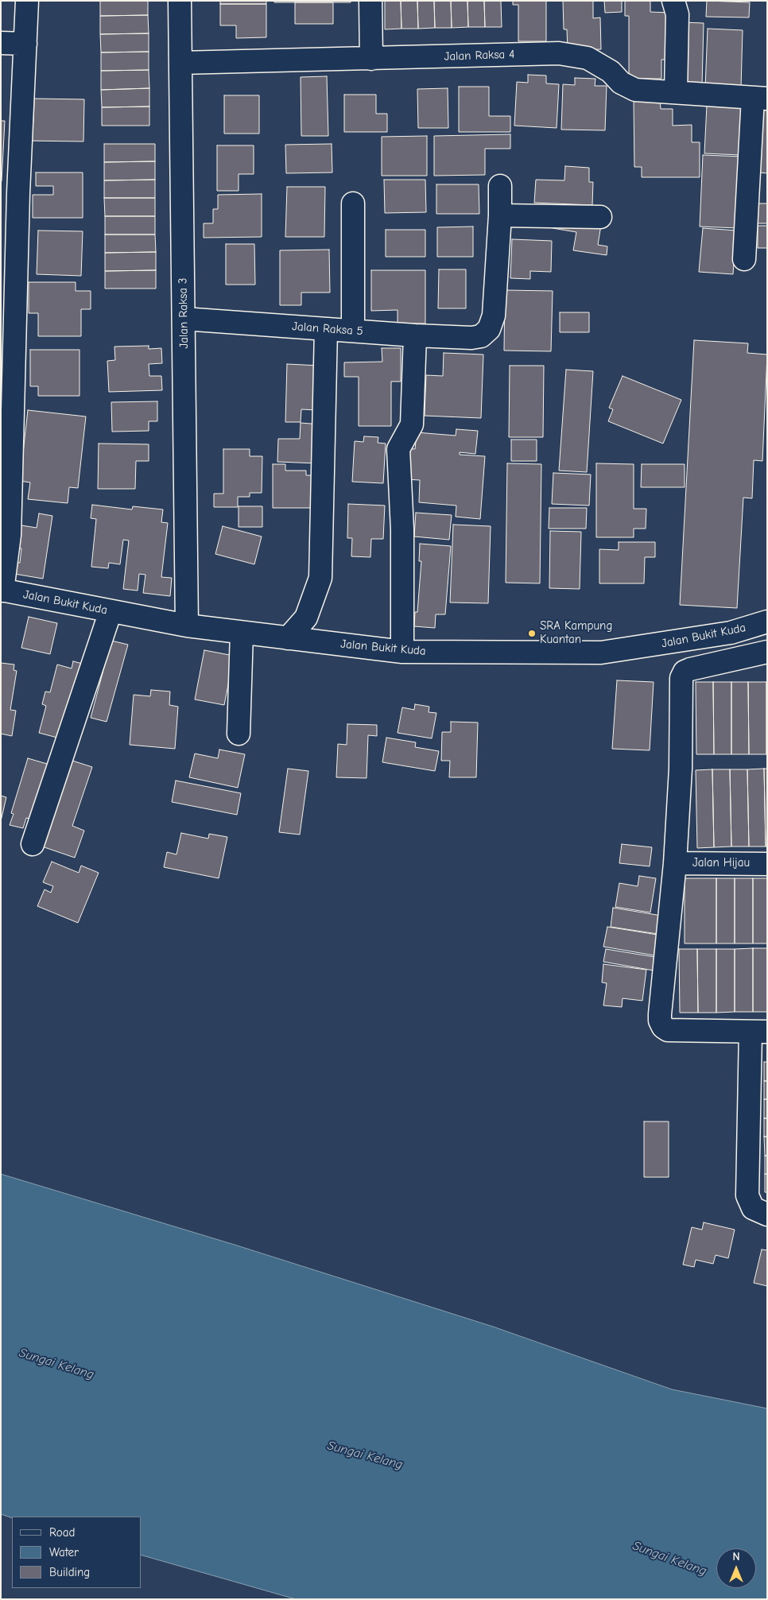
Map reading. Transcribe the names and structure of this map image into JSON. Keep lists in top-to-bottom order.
{
  "streets": {
    "street": [
      "Jalan Raksa 4",
      "Jalan Raksa 3",
      "Jalan Raksa 5",
      "Jalan Bukit Kuda",
      "Jalan Hijau"
    ]
  },
  "crossings": [
    ["Jalan Raksa 4", "Jalan Raksa 3"],
    ["Jalan Raksa 3", "Jalan Raksa 5"],
    ["Jalan Raksa 3", "Jalan Bukit Kuda"]
  ],
  "water": ["Sungai Kelang"],
  "places": ["SRA Kampung Kuantan"],
  "legend": ["Road", "Water", "Building"],
  "north": "top"
}
